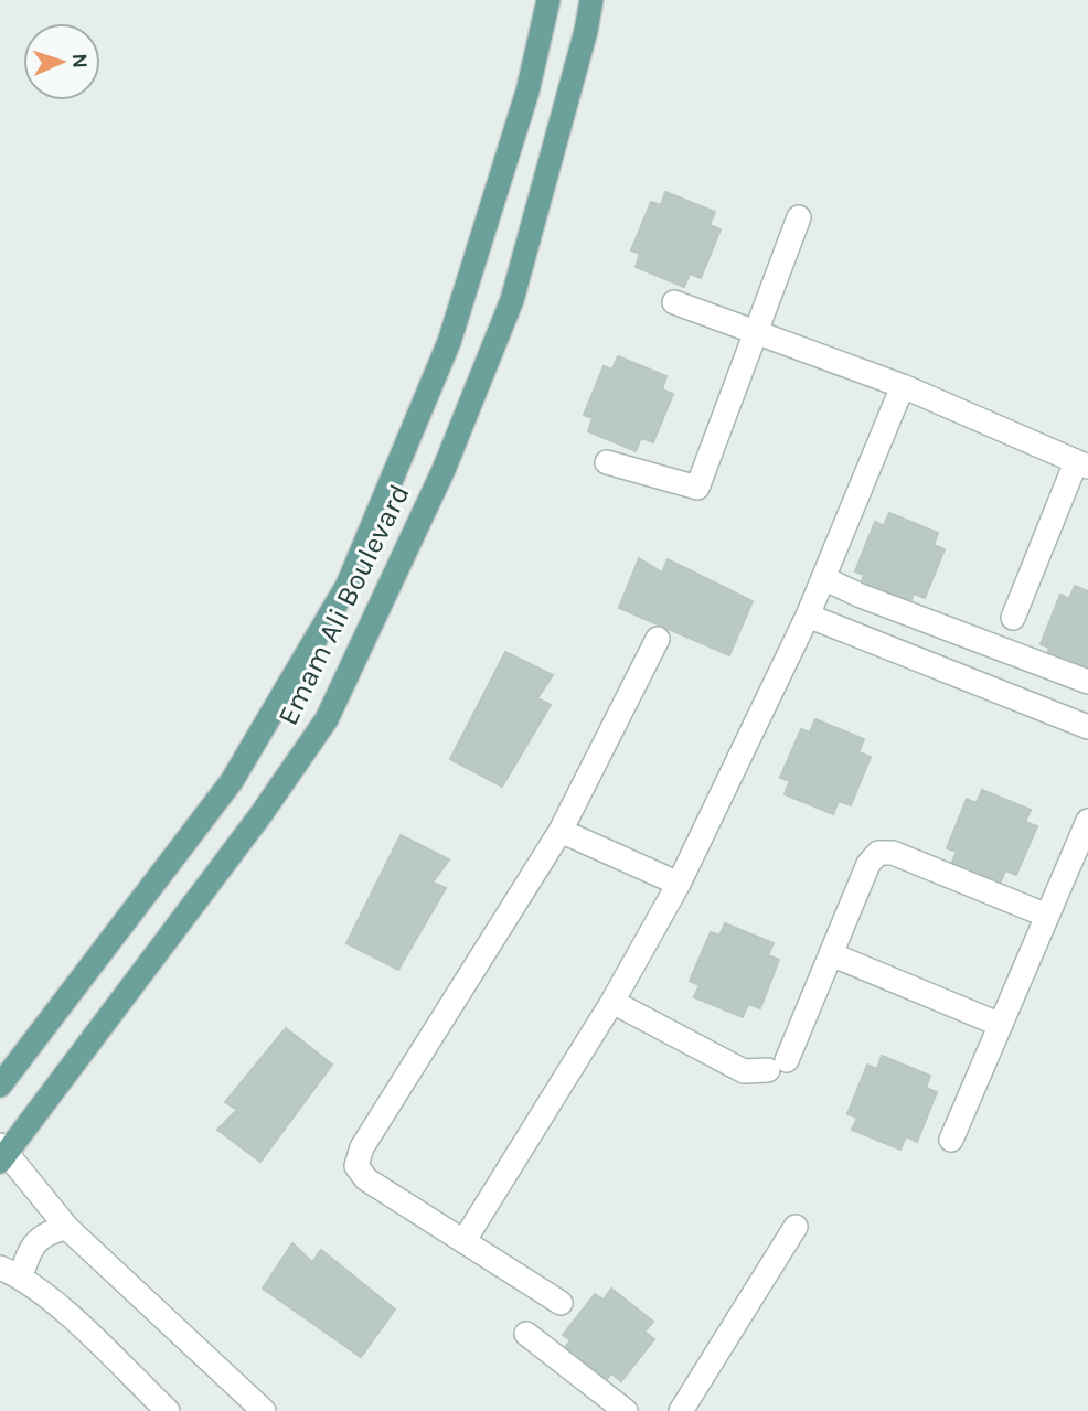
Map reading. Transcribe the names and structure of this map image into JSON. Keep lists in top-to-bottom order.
{
  "streets": {
    "main road": ["Emam Ali Boulevard"]
  },
  "north": "right"
}
